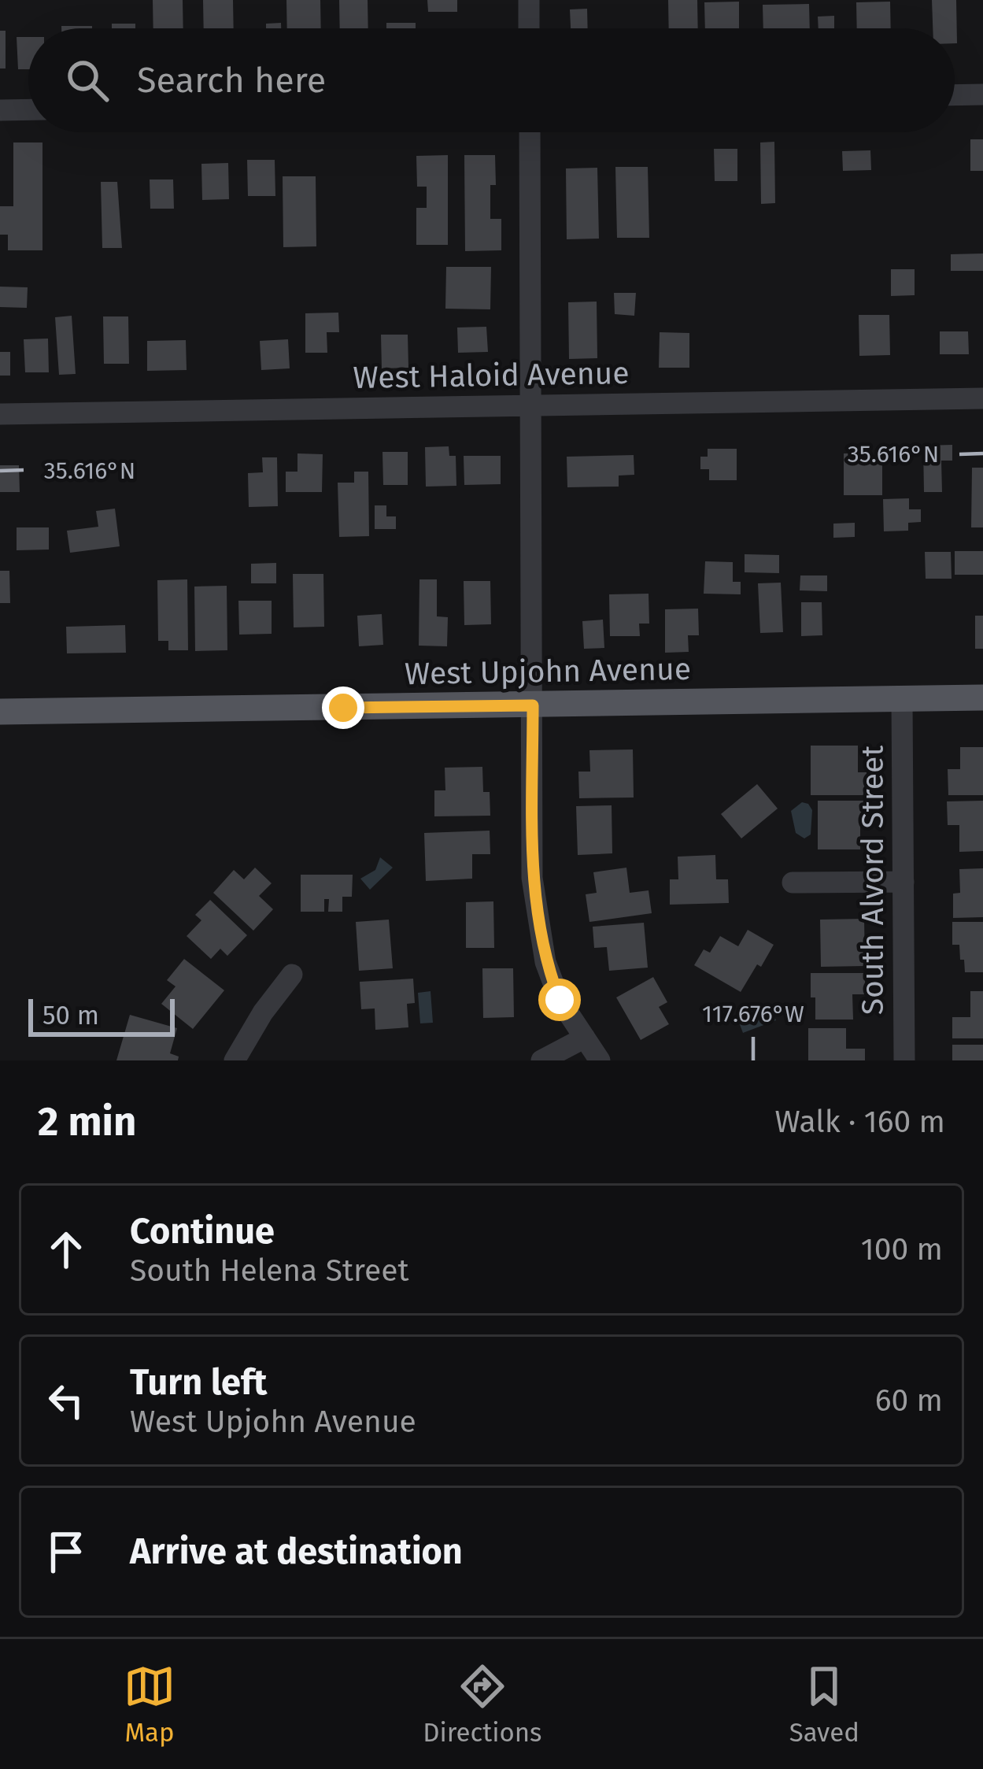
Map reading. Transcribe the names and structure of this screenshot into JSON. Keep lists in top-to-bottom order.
{
  "streets": {
    "main road": ["West Upjohn Avenue"],
    "street": ["West Haloid Avenue", "South Alvord Street"]
  },
  "crossings": [
    ["West Upjohn Avenue", "South Alvord Street"]
  ],
  "scale_bar": "50 m",
  "page": {
    "search": "Search here",
    "scale": "50 m",
    "heading": ["2 min", "Walk · 160 m"],
    "list": [
      ["Continue", "South Helena Street", "100 m"],
      ["Turn left", "West Upjohn Avenue", "60 m"],
      "Arrive at destination"
    ],
    "nav": ["Map", "Directions", "Saved"]
  },
  "coordinates": ["35.616°N", "117.676°W"]
}
